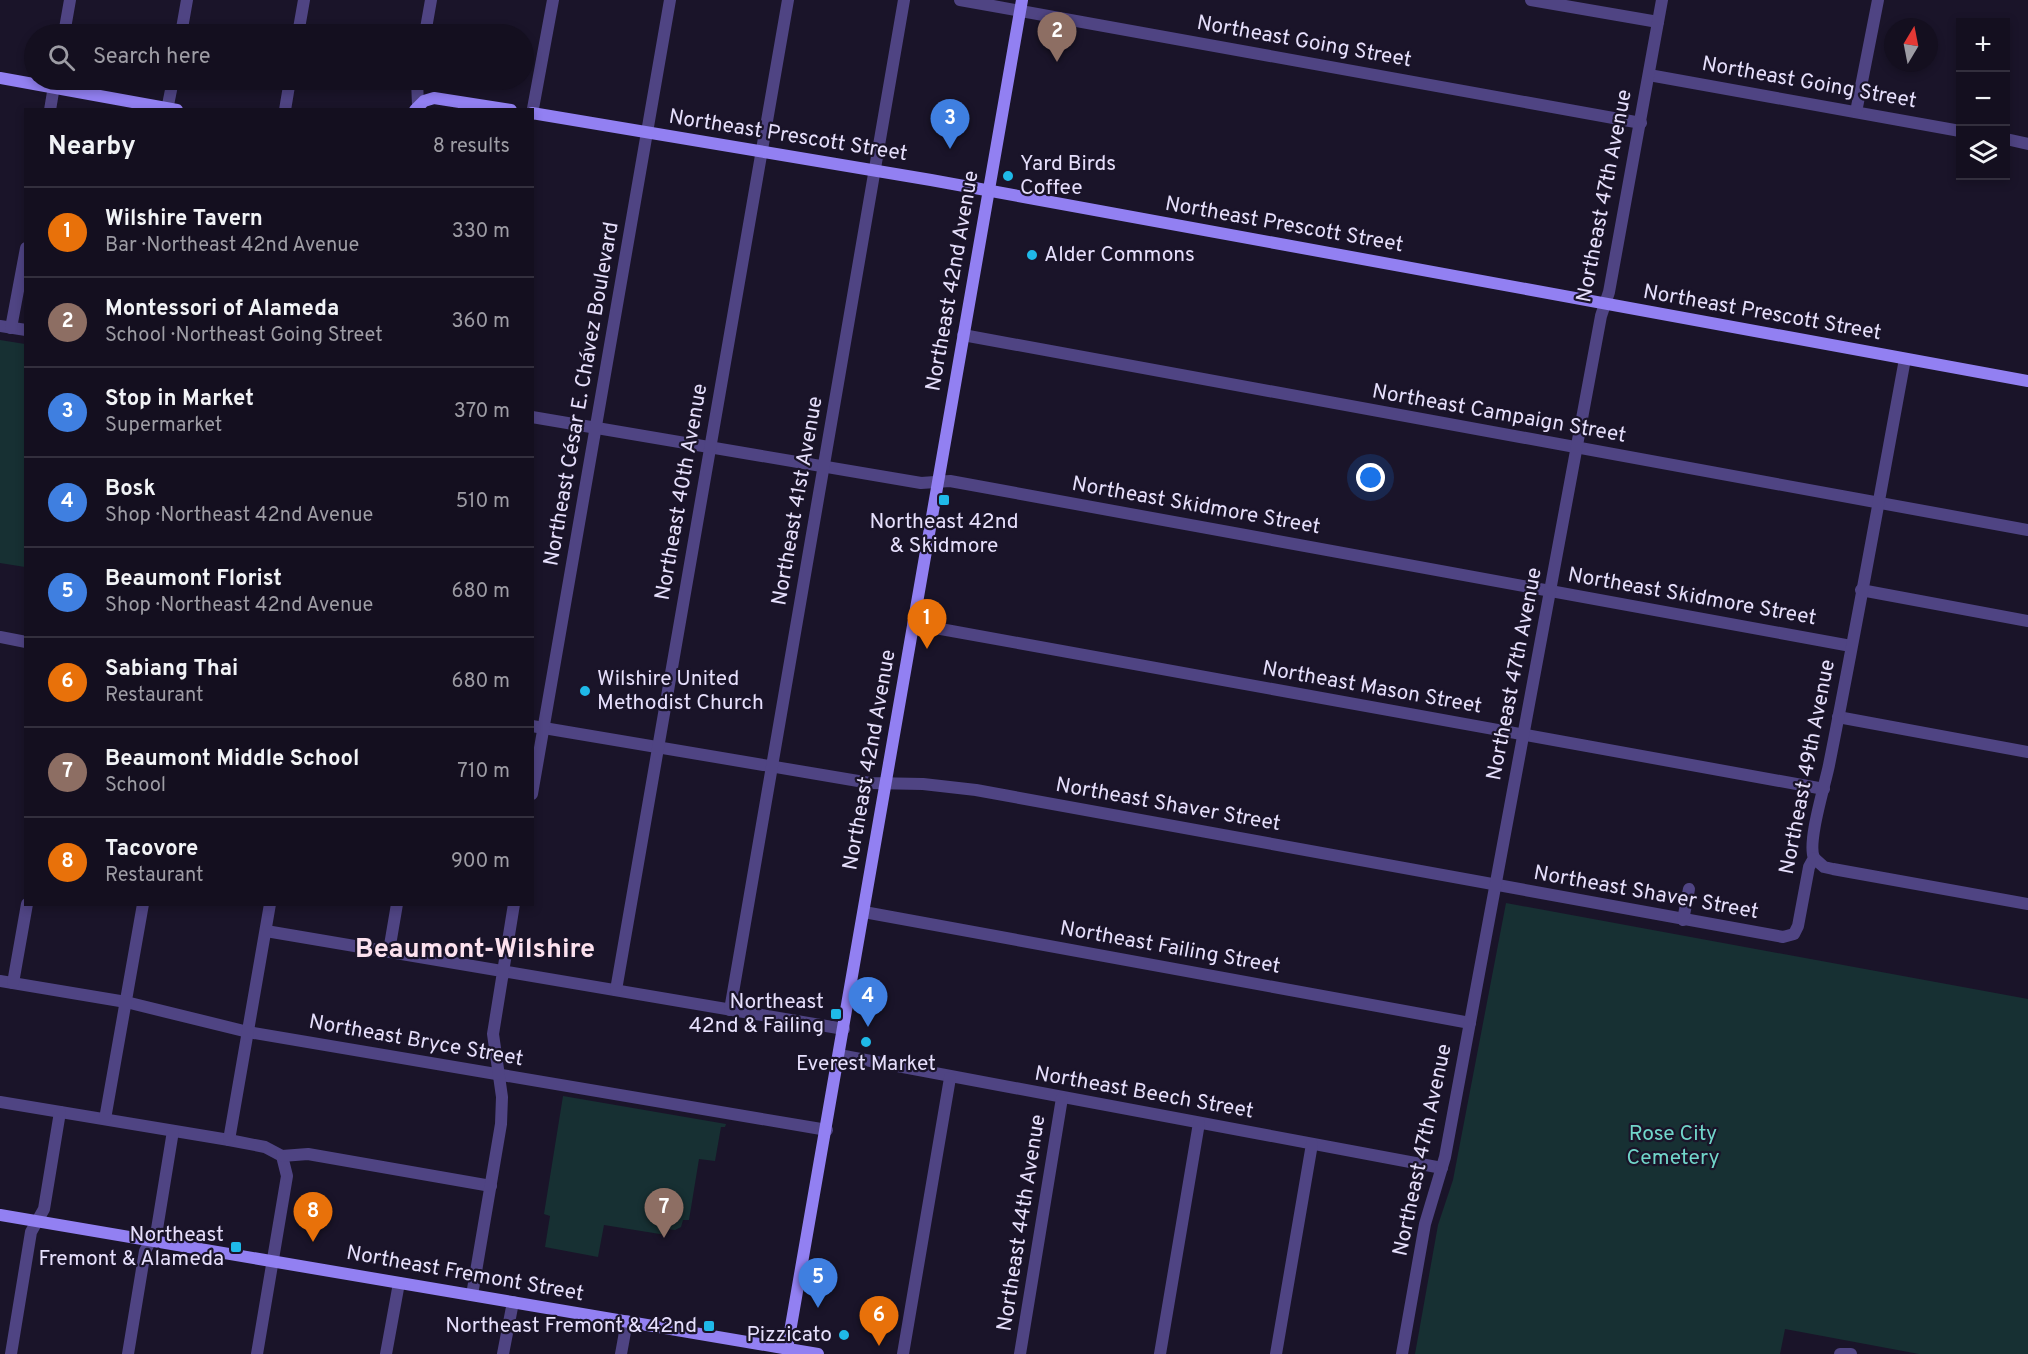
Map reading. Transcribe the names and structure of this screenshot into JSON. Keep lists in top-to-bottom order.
{
  "streets": {
    "street": [
      "Northeast Going Street",
      "Northeast Prescott Street",
      "Northeast 47th Avenue",
      "Northeast 42nd Avenue",
      "Northeast César E. Chávez Boulevard",
      "Northeast Campaign Street",
      "Northeast 40th Avenue",
      "Northeast 41st Avenue",
      "Northeast Skidmore Street",
      "Northeast Mason Street",
      "Northeast 49th Avenue",
      "Northeast Shaver Street",
      "Northeast Failing Street",
      "Northeast Bryce Street",
      "Northeast Beech Street",
      "Northeast 44th Avenue",
      "Northeast Fremont Street"
    ]
  },
  "crossings": [
    ["Northeast Going Street", "Northeast 47th Avenue"],
    ["Northeast Going Street", "Northeast 42nd Avenue"],
    ["Northeast Prescott Street", "Northeast 47th Avenue"],
    ["Northeast Prescott Street", "Northeast 42nd Avenue"],
    ["Northeast Prescott Street", "Northeast César E. Chávez Boulevard"],
    ["Northeast Prescott Street", "Northeast 40th Avenue"],
    ["Northeast Prescott Street", "Northeast 41st Avenue"],
    ["Northeast Prescott Street", "Northeast 49th Avenue"],
    ["Northeast 47th Avenue", "Northeast Campaign Street"],
    ["Northeast 47th Avenue", "Northeast Skidmore Street"],
    ["Northeast 47th Avenue", "Northeast Mason Street"],
    ["Northeast 47th Avenue", "Northeast Shaver Street"],
    ["Northeast 47th Avenue", "Northeast Failing Street"],
    ["Northeast 47th Avenue", "Northeast Beech Street"],
    ["Northeast 42nd Avenue", "Northeast Campaign Street"],
    ["Northeast 42nd Avenue", "Northeast Skidmore Street"],
    ["Northeast 42nd Avenue", "Northeast Mason Street"],
    ["Northeast 42nd Avenue", "Northeast Shaver Street"],
    ["Northeast 42nd Avenue", "Northeast Failing Street"],
    ["Northeast 42nd Avenue", "Northeast Bryce Street"],
    ["Northeast 42nd Avenue", "Northeast Beech Street"],
    ["Northeast 42nd Avenue", "Northeast Fremont Street"],
    ["Northeast César E. Chávez Boulevard", "Northeast Skidmore Street"],
    ["Northeast César E. Chávez Boulevard", "Northeast Shaver Street"],
    ["Northeast Campaign Street", "Northeast 49th Avenue"],
    ["Northeast 40th Avenue", "Northeast Skidmore Street"],
    ["Northeast 40th Avenue", "Northeast Shaver Street"],
    ["Northeast 41st Avenue", "Northeast Skidmore Street"],
    ["Northeast 41st Avenue", "Northeast Shaver Street"],
    ["Northeast Skidmore Street", "Northeast 49th Avenue"],
    ["Northeast Mason Street", "Northeast 49th Avenue"],
    ["Northeast 49th Avenue", "Northeast Shaver Street"],
    ["Northeast Beech Street", "Northeast 44th Avenue"]
  ],
  "districts": ["Beaumont-Wilshire"],
  "parks": ["Rose City Cemetery"],
  "places": {
    "other": [
      "Yard Birds Coffee",
      "Alder Commons",
      "Wilshire United Methodist Church",
      "Everest Market",
      "Pizzicato"
    ],
    "transit": [
      "Northeast 42nd & Skidmore",
      "Northeast 42nd & Failing",
      "Northeast Fremont & Alameda",
      "Northeast Fremont & 42nd"
    ]
  },
  "north": "top",
  "page": {
    "pins": [
      "2",
      "3",
      "1",
      "4",
      "7",
      "8",
      "5",
      "6"
    ],
    "map_buttons": ["+", "−"],
    "search": "Search here",
    "heading": ["Nearby", "8 results"],
    "list": [
      {
        "mark": "1",
        "name": "Wilshire Tavern",
        "note": "Bar · Northeast 42nd Avenue",
        "value": "330 m"
      },
      {
        "mark": "2",
        "name": "Montessori of Alameda",
        "note": "School · Northeast Going Street",
        "value": "360 m"
      },
      {
        "mark": "3",
        "name": "Stop in Market",
        "note": "Supermarket",
        "value": "370 m"
      },
      {
        "mark": "4",
        "name": "Bosk",
        "note": "Shop · Northeast 42nd Avenue",
        "value": "510 m"
      },
      {
        "mark": "5",
        "name": "Beaumont Florist",
        "note": "Shop · Northeast 42nd Avenue",
        "value": "680 m"
      },
      {
        "mark": "6",
        "name": "Sabiang Thai",
        "note": "Restaurant",
        "value": "680 m"
      },
      {
        "mark": "7",
        "name": "Beaumont Middle School",
        "note": "School",
        "value": "710 m"
      },
      {
        "mark": "8",
        "name": "Tacovore",
        "note": "Restaurant",
        "value": "900 m"
      }
    ]
  }
}
